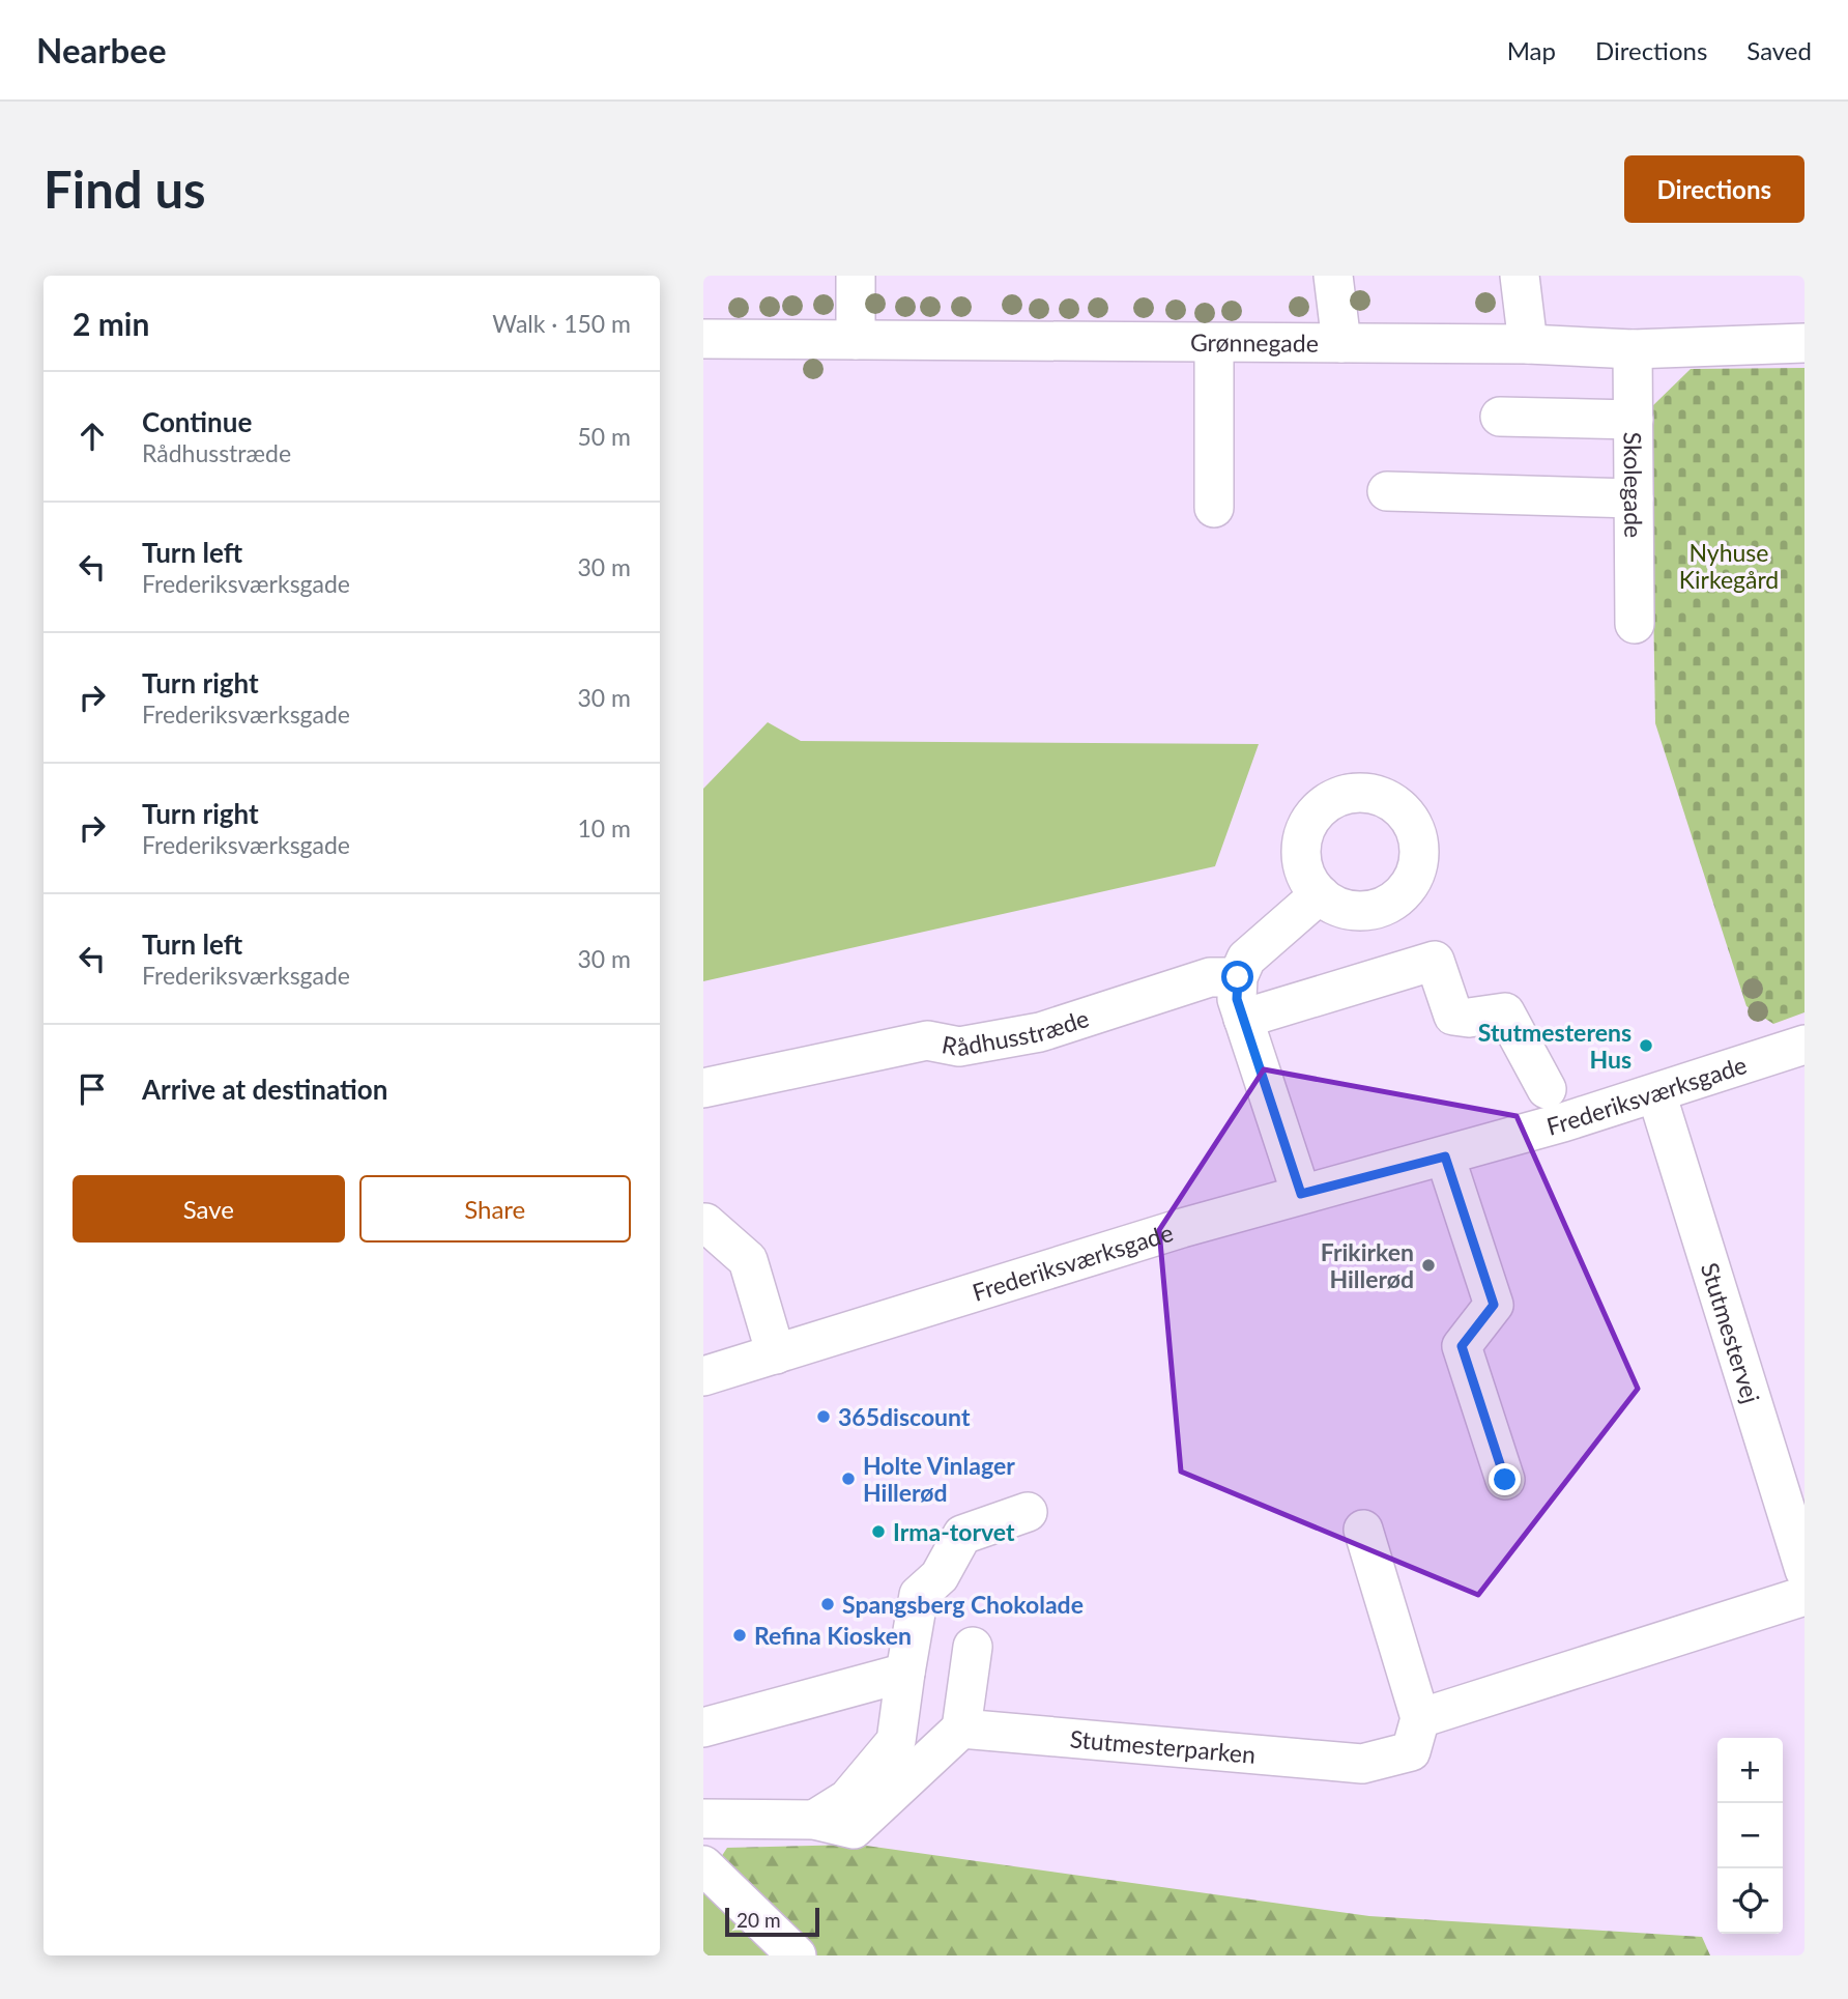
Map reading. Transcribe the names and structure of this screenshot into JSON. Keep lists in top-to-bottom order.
{
  "streets": {
    "street": [
      "Grønnegade",
      "Skolegade",
      "Rådhusstræde",
      "Frederiksværksgade",
      "Stutmestervej",
      "Stutmesterparken"
    ]
  },
  "crossings": [
    ["Grønnegade", "Skolegade"],
    ["Frederiksværksgade", "Stutmestervej"]
  ],
  "parks": ["Nyhuse Kirkegård"],
  "places": [
    "Stutmesterens Hus",
    "Frikirken Hillerød",
    "365discount",
    "Holte Vinlager Hillerød",
    "Irma-torvet",
    "Spangsberg Chokolade",
    "Refina Kiosken"
  ],
  "scale_bar": "20 m",
  "page": {
    "header": "Nearbee",
    "nav": ["Map", "Directions", "Saved"],
    "buttons": [
      "Directions",
      ["Save", "Share"]
    ],
    "title": "Find us",
    "heading": ["2 min", "Walk · 150 m"],
    "list": [
      ["Continue", "Rådhusstræde", "50 m"],
      ["Turn left", "Frederiksværksgade", "30 m"],
      ["Turn right", "Frederiksværksgade", "30 m"],
      ["Turn right", "Frederiksværksgade", "10 m"],
      ["Turn left", "Frederiksværksgade", "30 m"],
      "Arrive at destination"
    ],
    "map_buttons": ["+", "−"],
    "scale": "20 m"
  }
}
